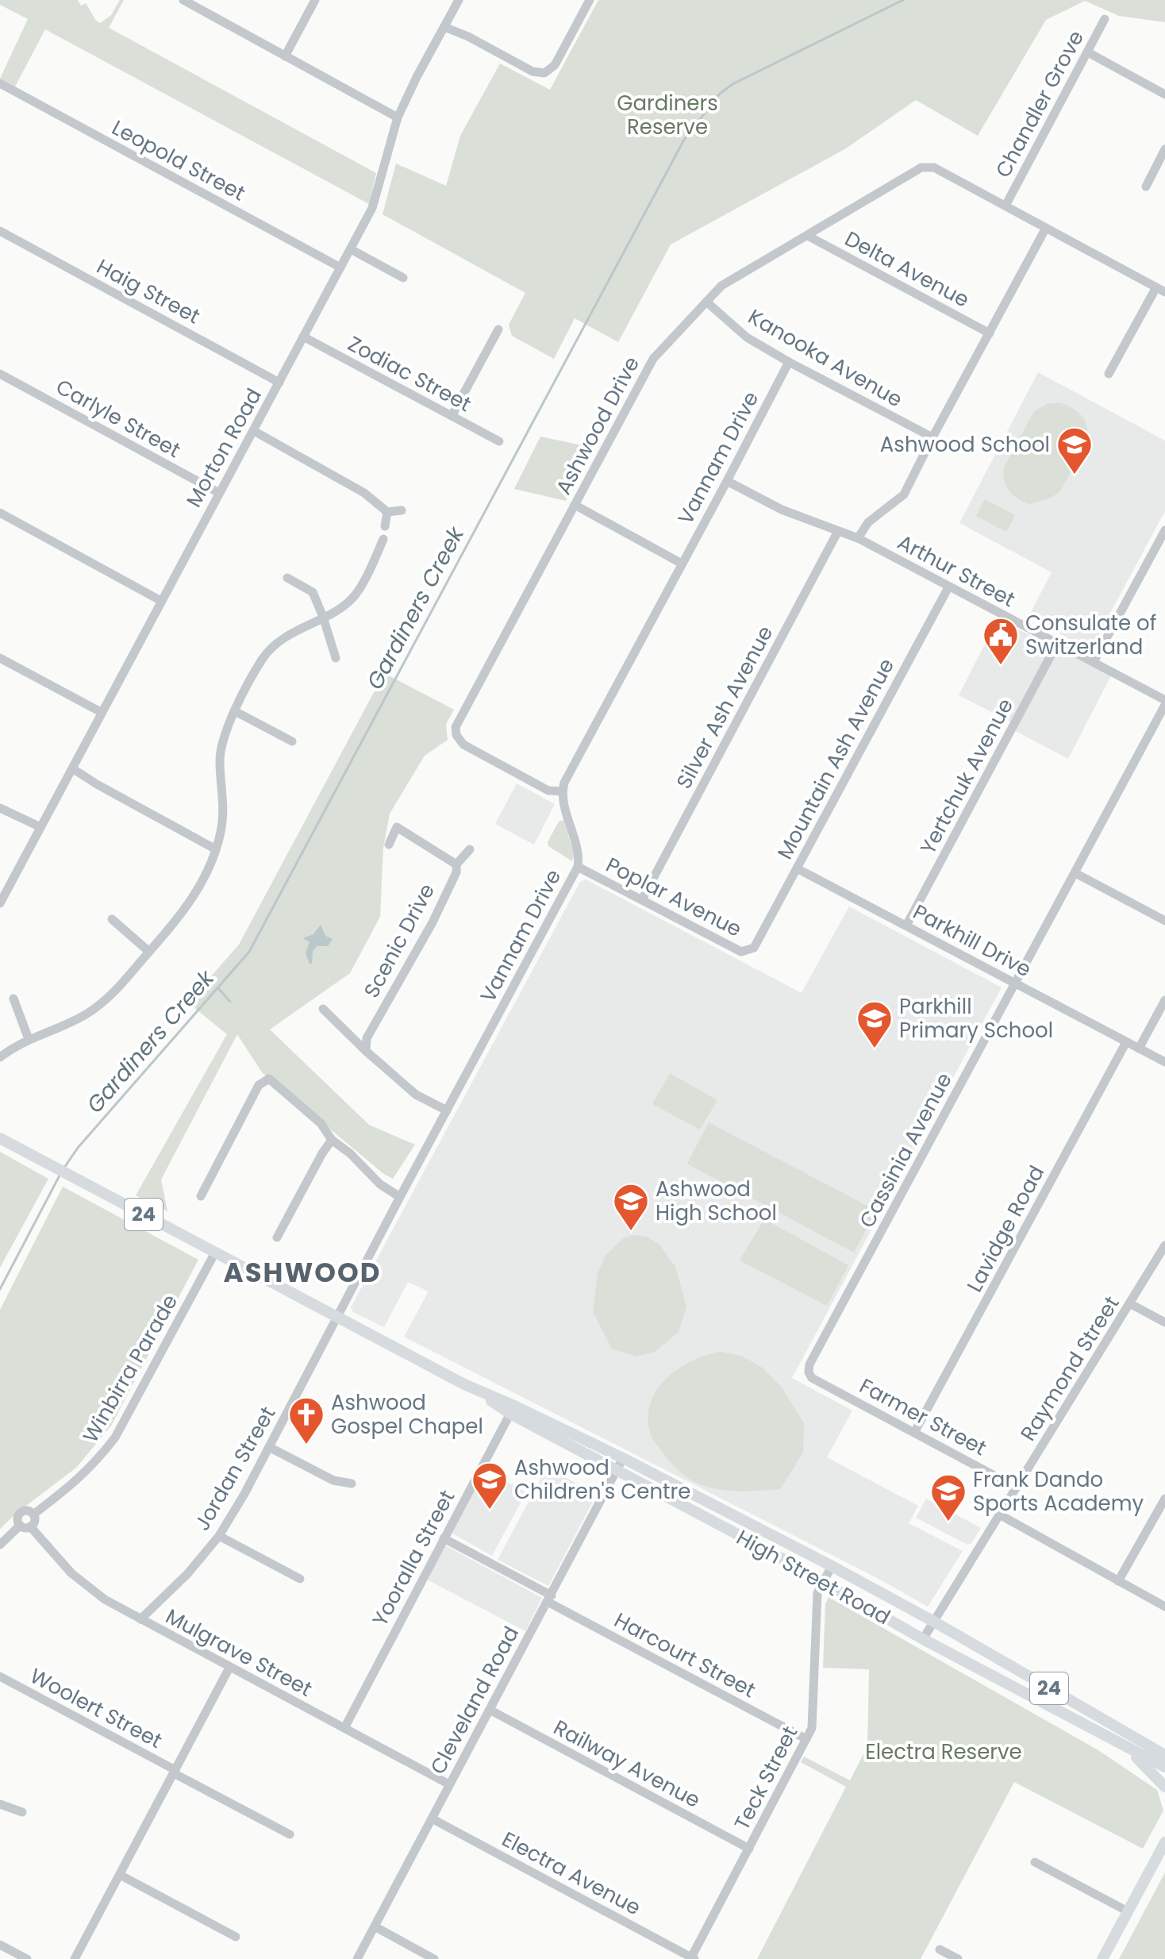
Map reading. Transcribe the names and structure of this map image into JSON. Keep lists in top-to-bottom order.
{
  "streets": {
    "main road": ["24", "High Street Road"],
    "street": [
      "Chandler Grove",
      "Leopold Street",
      "Delta Avenue",
      "Haig Street",
      "Kanooka Avenue",
      "Zodiac Street",
      "Carlyle Street",
      "Ashwood Drive",
      "Morton Road",
      "Vannam Drive",
      "Arthur Street",
      "Silver Ash Avenue",
      "Mountain Ash Avenue",
      "Yertchuk Avenue",
      "Poplar Avenue",
      "Scenic Drive",
      "Parkhill Drive",
      "Cassinia Avenue",
      "Lavidge Road",
      "Winbirra Parade",
      "Raymond Street",
      "Farmer Street",
      "Jordan Street",
      "Yooralla Street",
      "Mulgrave Street",
      "Harcourt Street",
      "Cleveland Road",
      "Woolert Street",
      "Railway Avenue",
      "Teck Street",
      "Electra Avenue"
    ]
  },
  "crossings": [
    ["Chandler Grove", "Ashwood Drive"],
    ["Leopold Street", "Morton Road"],
    ["Delta Avenue", "Ashwood Drive"],
    ["Haig Street", "Morton Road"],
    ["Kanooka Avenue", "Ashwood Drive"],
    ["Kanooka Avenue", "Vannam Drive"],
    ["Zodiac Street", "Morton Road"],
    ["Carlyle Street", "Morton Road"],
    ["Ashwood Drive", "Vannam Drive"],
    ["Vannam Drive", "Arthur Street"],
    ["Vannam Drive", "Poplar Avenue"],
    ["Vannam Drive", "Jordan Street"],
    ["Vannam Drive", "High Street Road"],
    ["Arthur Street", "Silver Ash Avenue"],
    ["Arthur Street", "Mountain Ash Avenue"],
    ["Arthur Street", "Yertchuk Avenue"],
    ["Arthur Street", "Cassinia Avenue"],
    ["Silver Ash Avenue", "Poplar Avenue"],
    ["Mountain Ash Avenue", "Poplar Avenue"],
    ["Mountain Ash Avenue", "Parkhill Drive"],
    ["Yertchuk Avenue", "Parkhill Drive"],
    ["Parkhill Drive", "Cassinia Avenue"],
    ["Parkhill Drive", "Lavidge Road"],
    ["Cassinia Avenue", "Farmer Street"],
    ["Lavidge Road", "Farmer Street"],
    ["Winbirra Parade", "High Street Road"],
    ["Winbirra Parade", "Mulgrave Street"],
    ["Raymond Street", "Farmer Street"],
    ["Raymond Street", "High Street Road"],
    ["Jordan Street", "High Street Road"],
    ["Jordan Street", "Mulgrave Street"],
    ["Yooralla Street", "High Street Road"],
    ["Yooralla Street", "Mulgrave Street"],
    ["Yooralla Street", "Harcourt Street"],
    ["High Street Road", "Cleveland Road"],
    ["High Street Road", "Teck Street"],
    ["Mulgrave Street", "Cleveland Road"],
    ["Harcourt Street", "Cleveland Road"],
    ["Harcourt Street", "Teck Street"],
    ["Cleveland Road", "Railway Avenue"],
    ["Cleveland Road", "Electra Avenue"],
    ["Railway Avenue", "Teck Street"],
    ["Teck Street", "Electra Avenue"]
  ],
  "districts": ["ASHWOOD"],
  "water": ["Gardiners Creek"],
  "parks": ["Gardiners Reserve", "Electra Reserve"],
  "places": {
    "school or university": [
      "Ashwood School",
      "Parkhill Primary School",
      "Ashwood High School",
      "Ashwood Children's Centre",
      "Frank Dando Sports Academy"
    ],
    "public building": ["Consulate of Switzerland"],
    "church": ["Ashwood Gospel Chapel"]
  }
}
